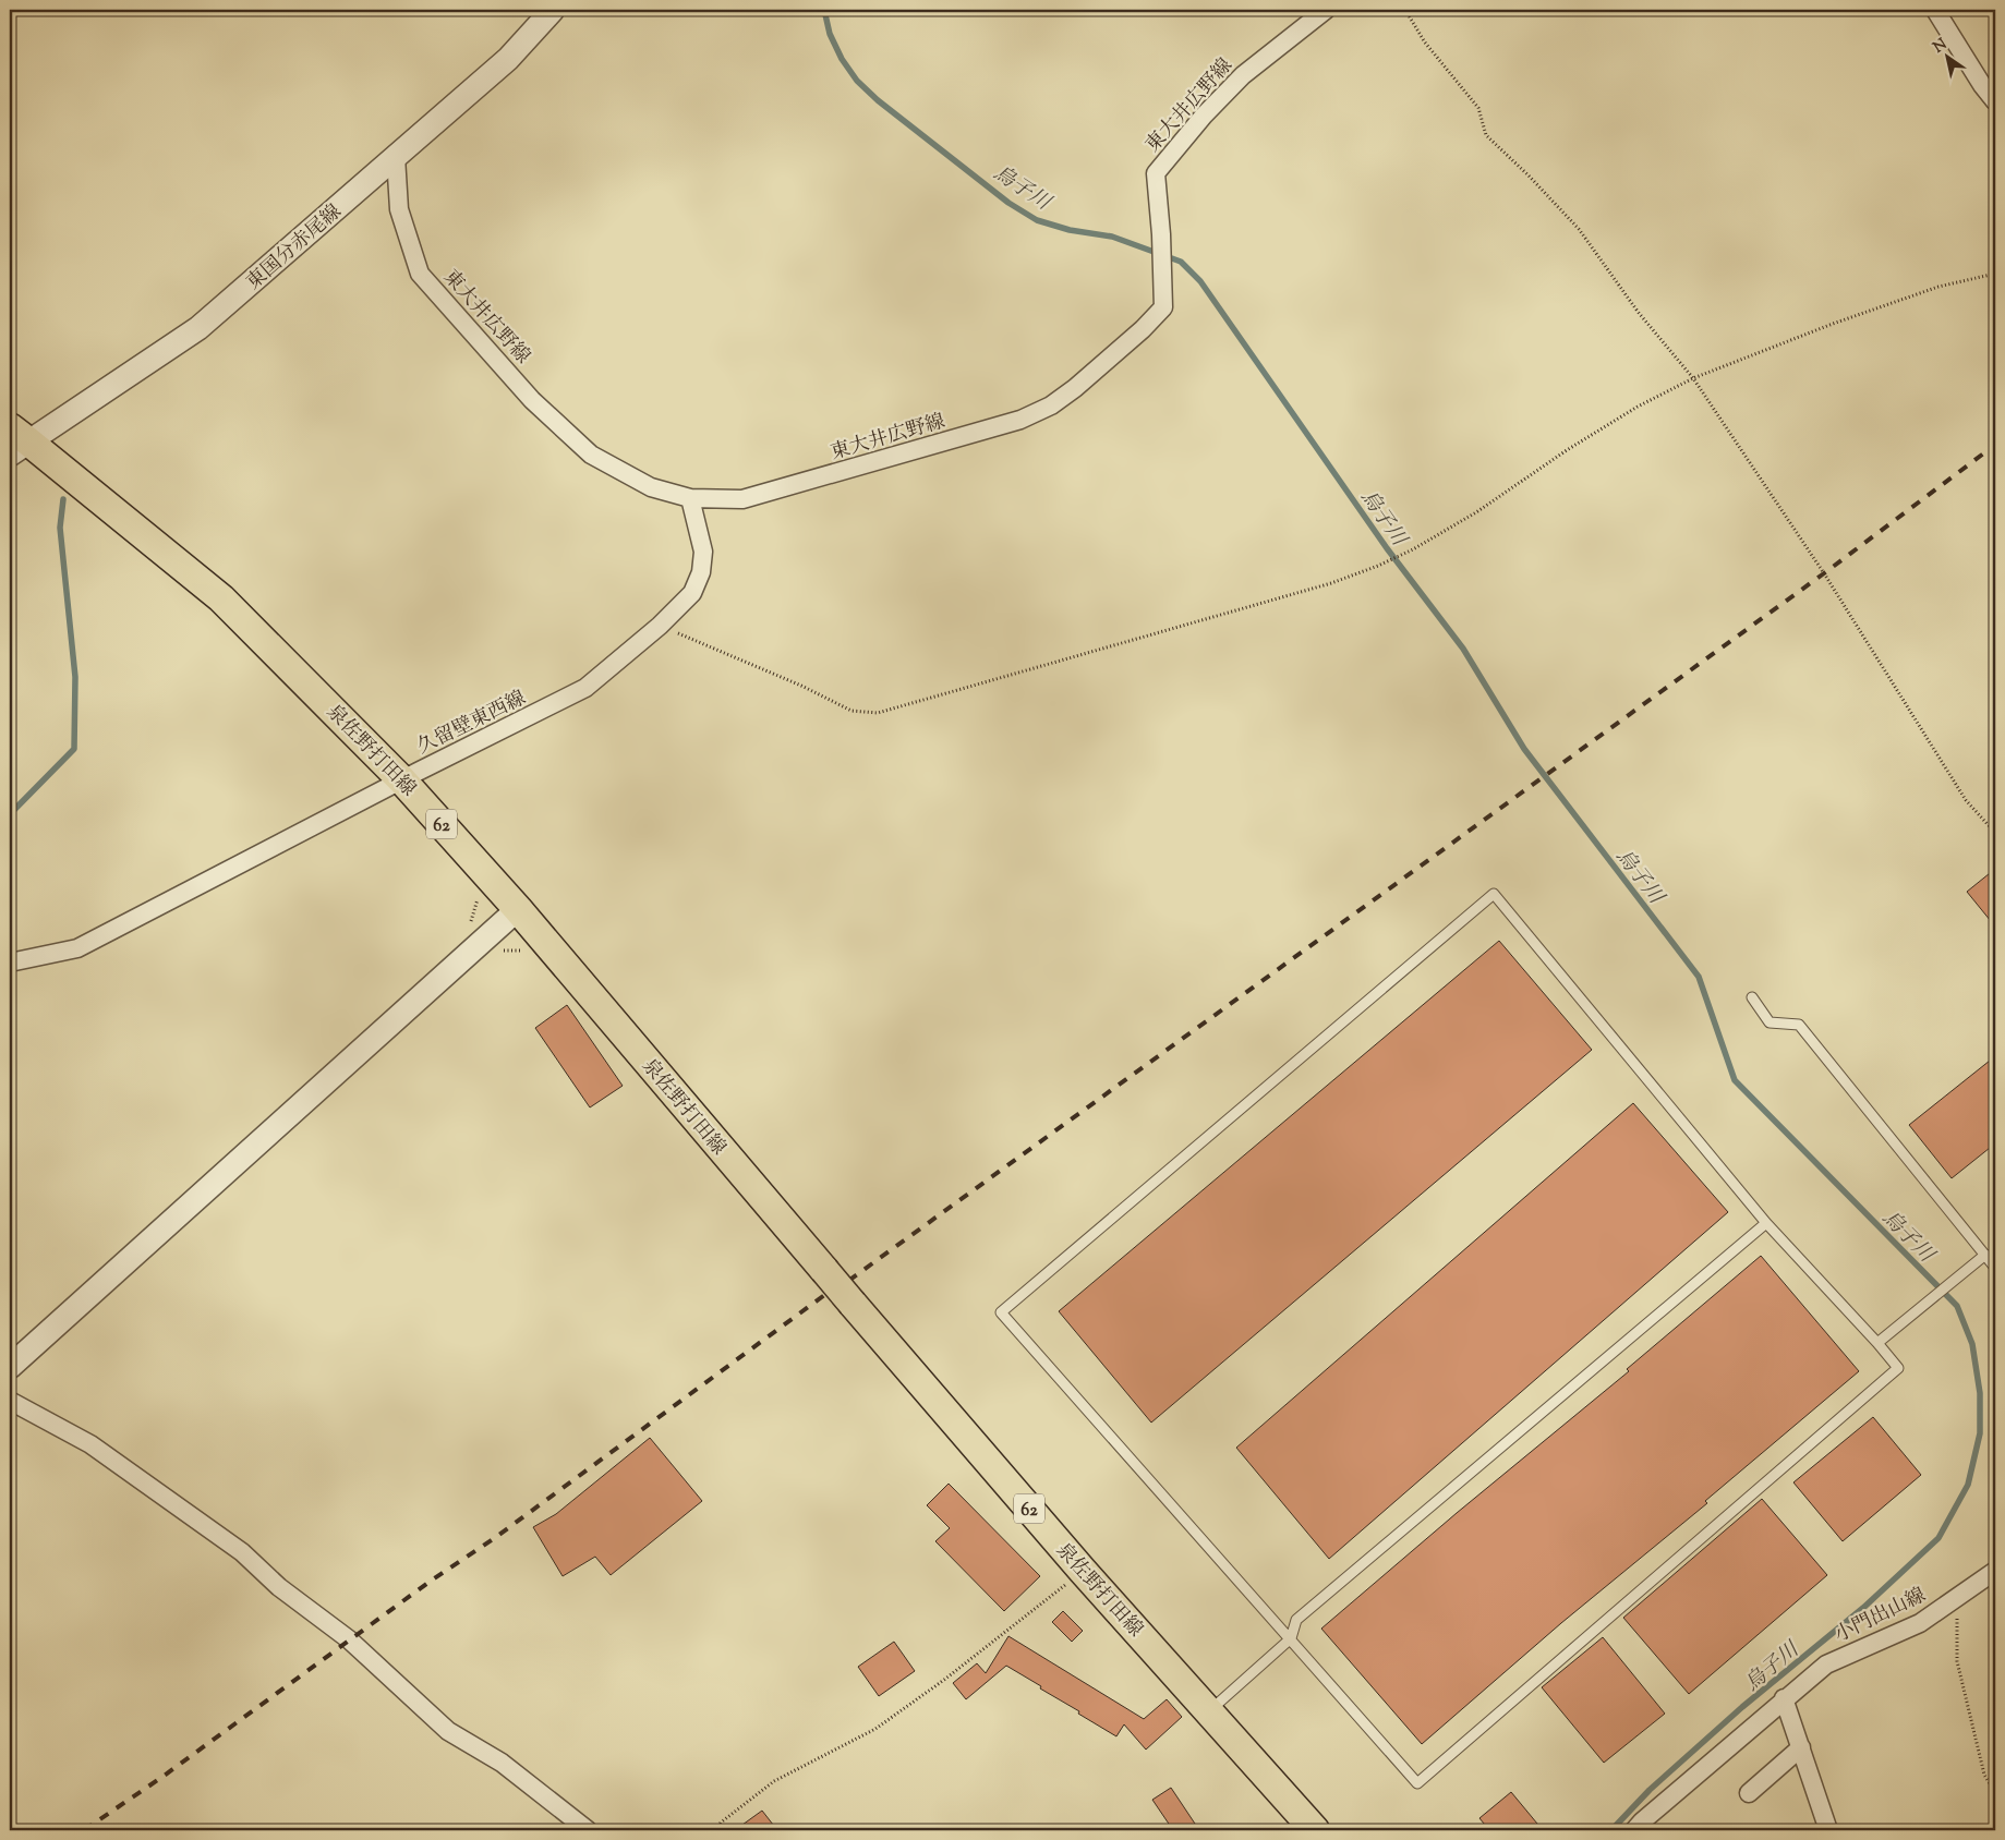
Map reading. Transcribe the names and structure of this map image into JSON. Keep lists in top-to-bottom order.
{
  "streets": {
    "main road": ["泉佐野打田線", "62"],
    "street": [
      "東大井広野線",
      "東国分赤尾線",
      "久留壁東西線",
      "小門出山線"
    ]
  },
  "crossings": [
    ["東大井広野線", "東国分赤尾線"],
    ["東大井広野線", "久留壁東西線"],
    ["東国分赤尾線", "泉佐野打田線"],
    ["久留壁東西線", "泉佐野打田線"]
  ],
  "water": ["烏子川"],
  "north": "top left"
}
